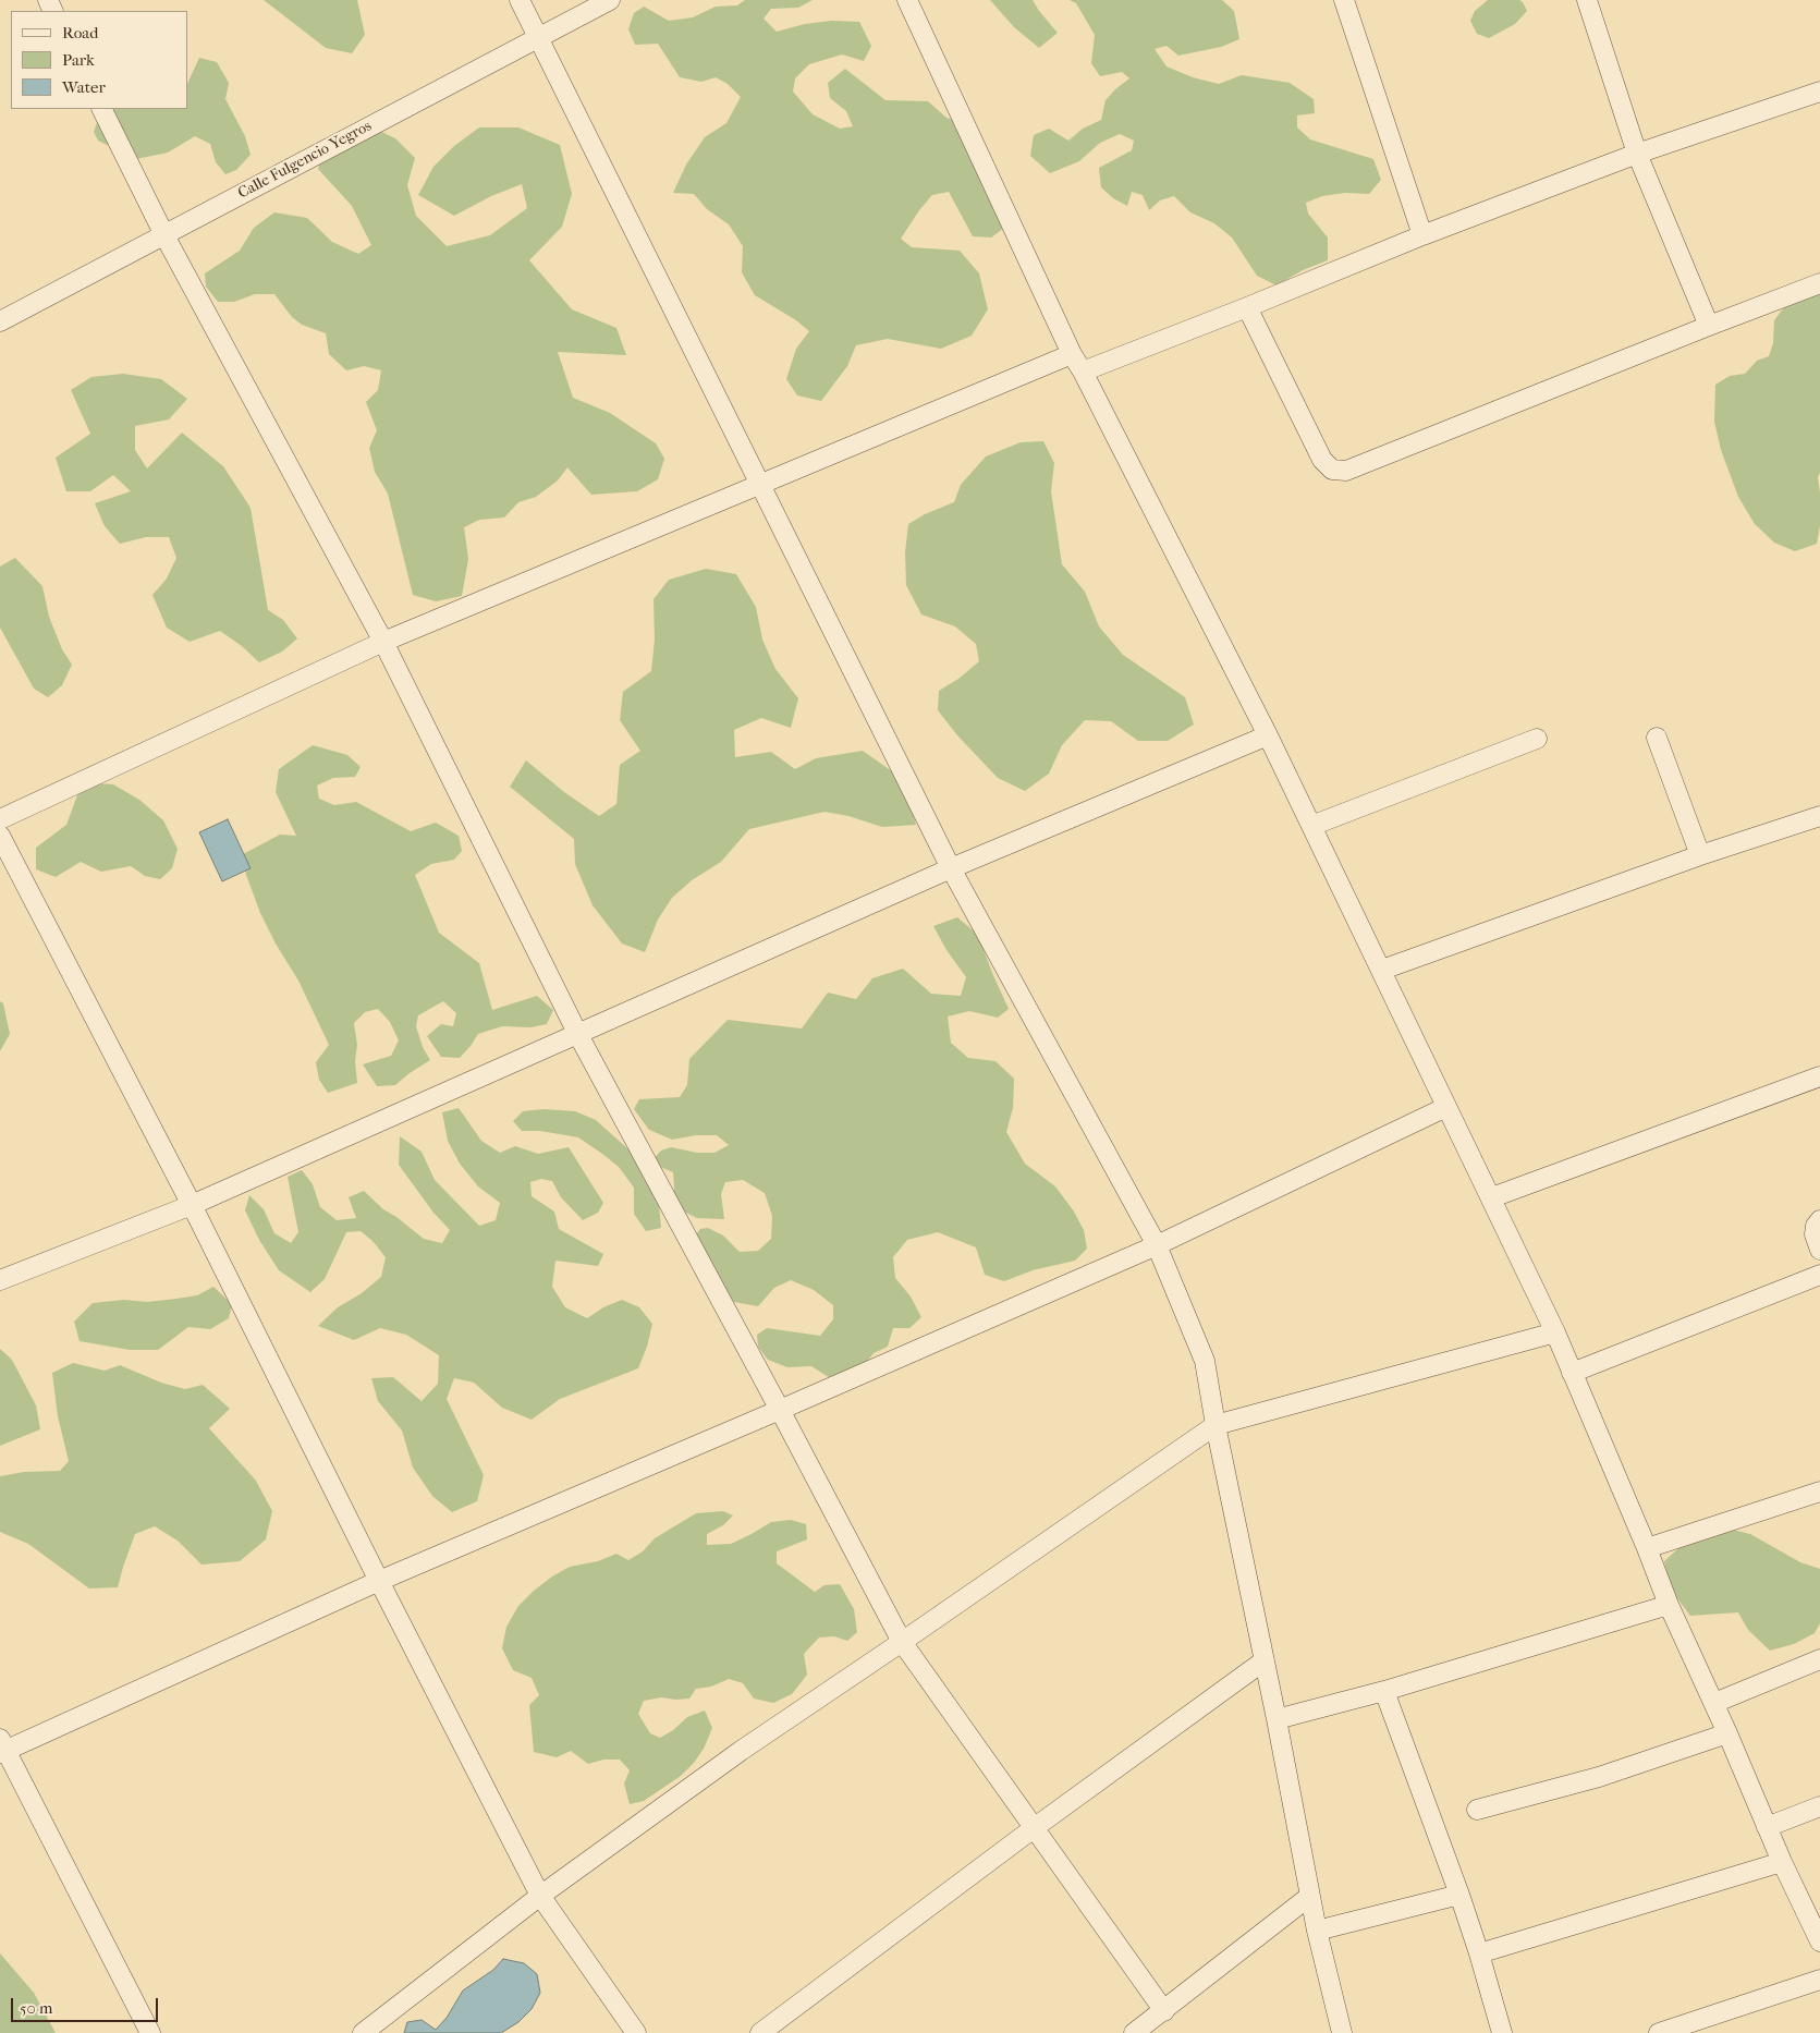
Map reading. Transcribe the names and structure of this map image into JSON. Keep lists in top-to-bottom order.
{
  "streets": {
    "street": ["Calle Fulgencio Yegros"]
  },
  "legend": ["Road", "Park", "Water"],
  "scale_bar": "50 m"
}
